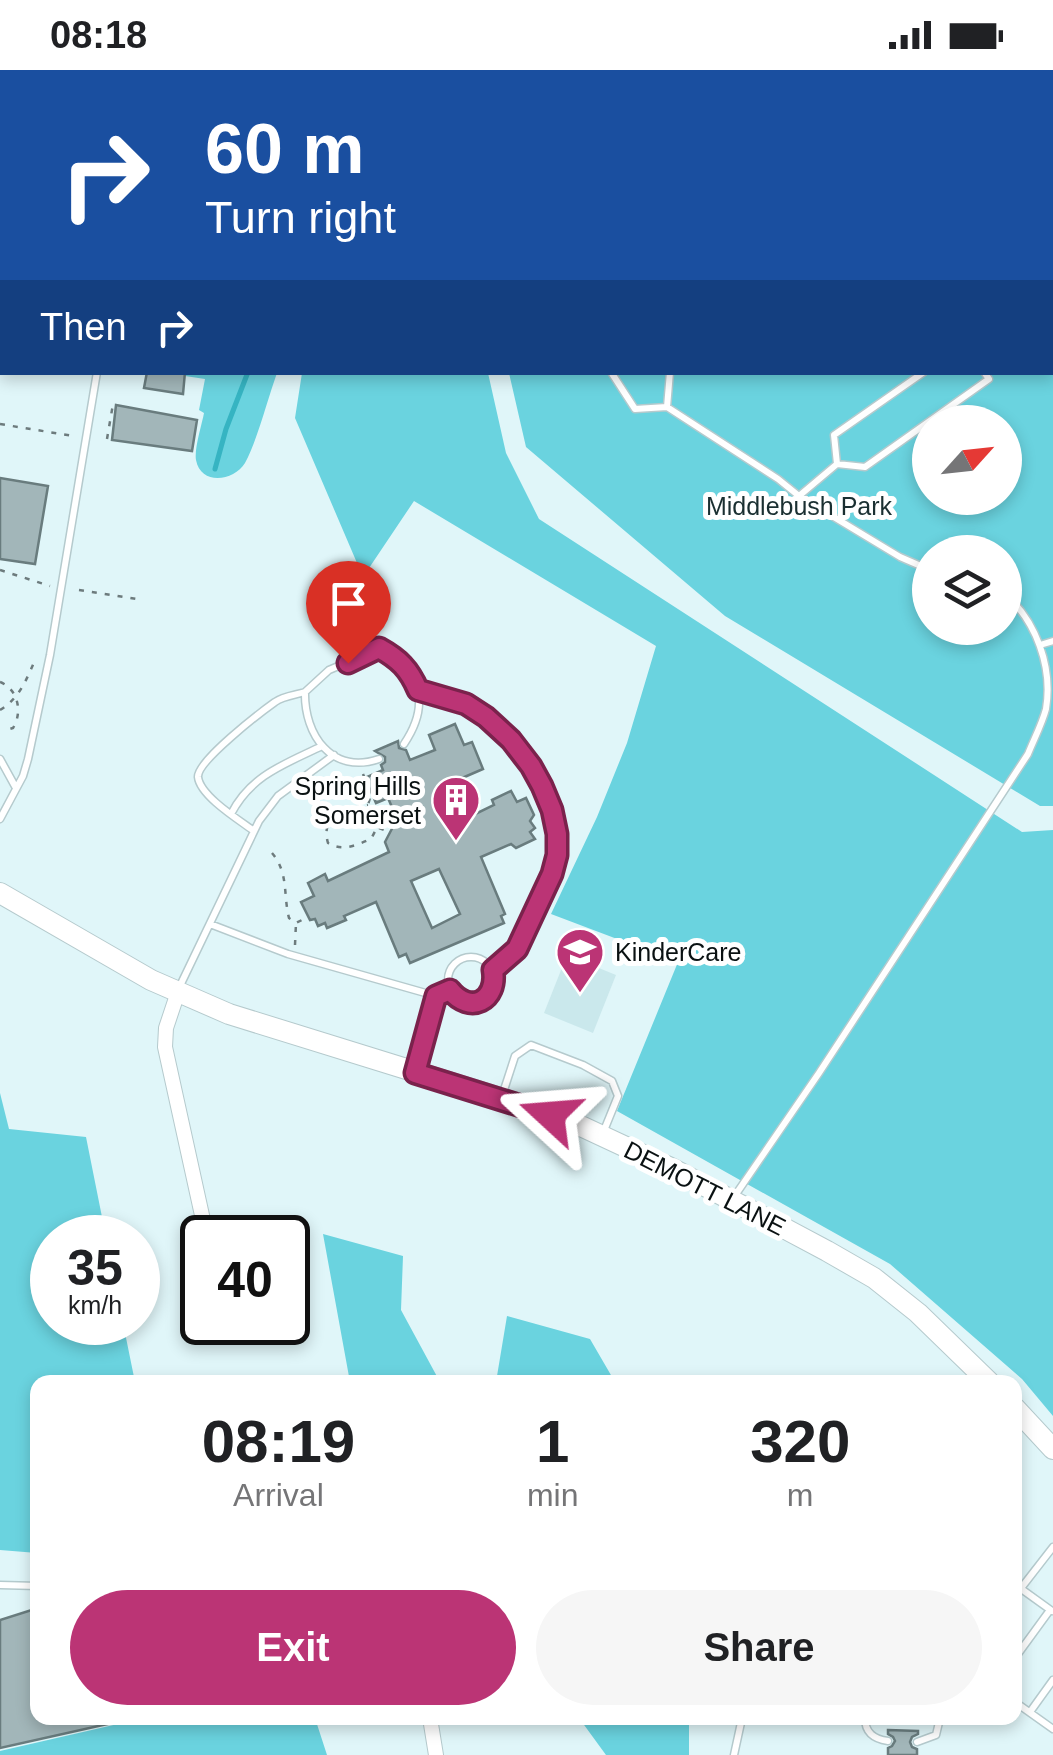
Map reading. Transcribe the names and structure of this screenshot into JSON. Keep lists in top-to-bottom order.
{
  "streets": {
    "street": ["DEMOTT LANE"]
  },
  "parks": ["Middlebush Park"],
  "places": {
    "building": ["Spring Hills Somerset"],
    "school or university": ["KinderCare"]
  },
  "north": "top right",
  "page": {
    "status": "08:18",
    "turn": ["60 m", "Turn right"],
    "then": "Then",
    "speed": "35 km/h",
    "limit": "40",
    "eta": [
      "08:19",
      "Arrival",
      "1",
      "min",
      "320",
      "m"
    ],
    "buttons": ["Exit", "Share"]
  }
}
